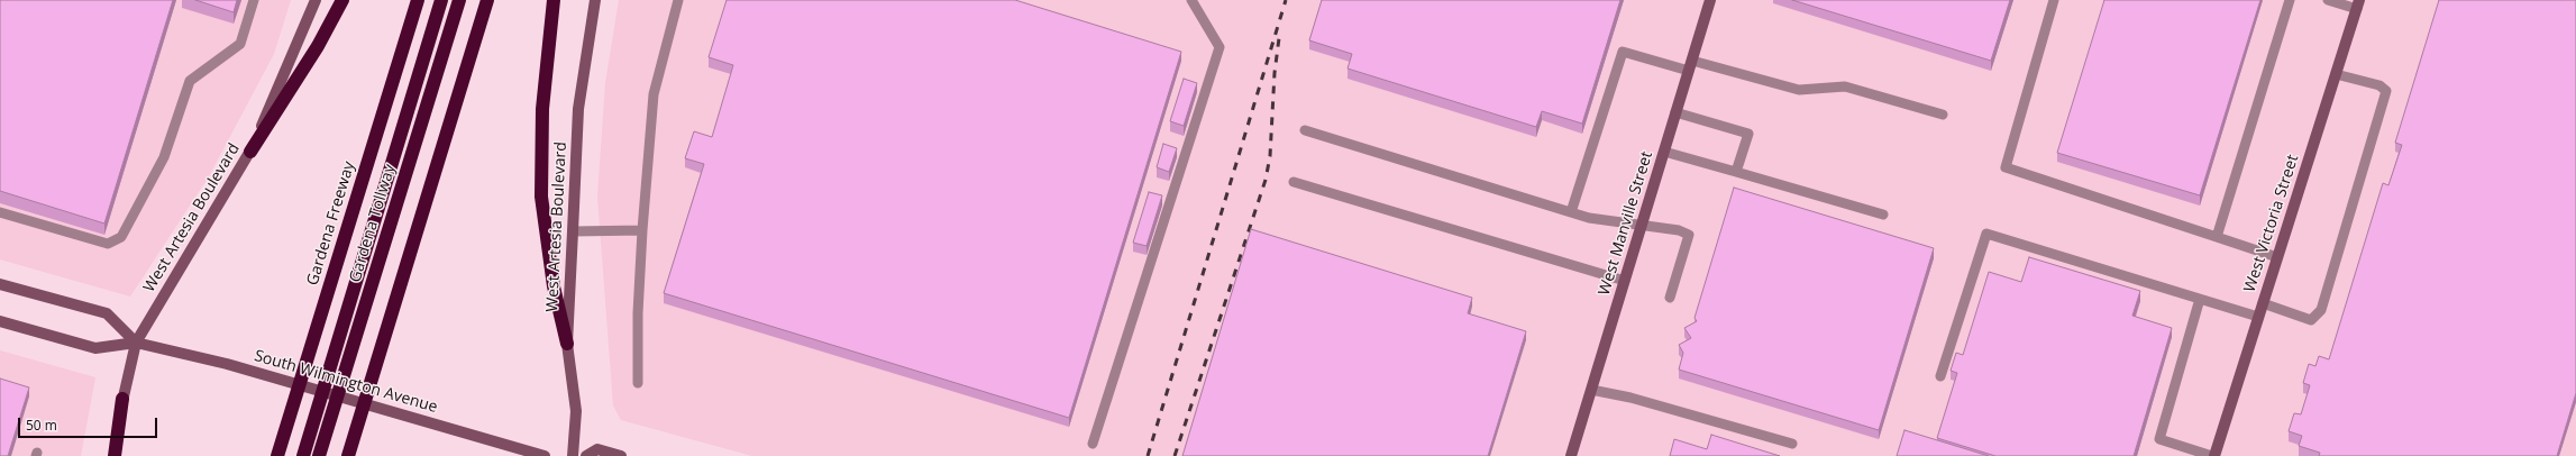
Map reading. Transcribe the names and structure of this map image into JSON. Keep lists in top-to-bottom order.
{
  "streets": {
    "highway": ["Gardena Freeway", "Gardena Tollway"],
    "main road": [
      "West Artesia Boulevard",
      "West Manville Street",
      "West Victoria Street",
      "South Wilmington Avenue"
    ]
  },
  "crossings": [
    ["West Artesia Boulevard", "South Wilmington Avenue"]
  ],
  "scale_bar": "50 m"
}
